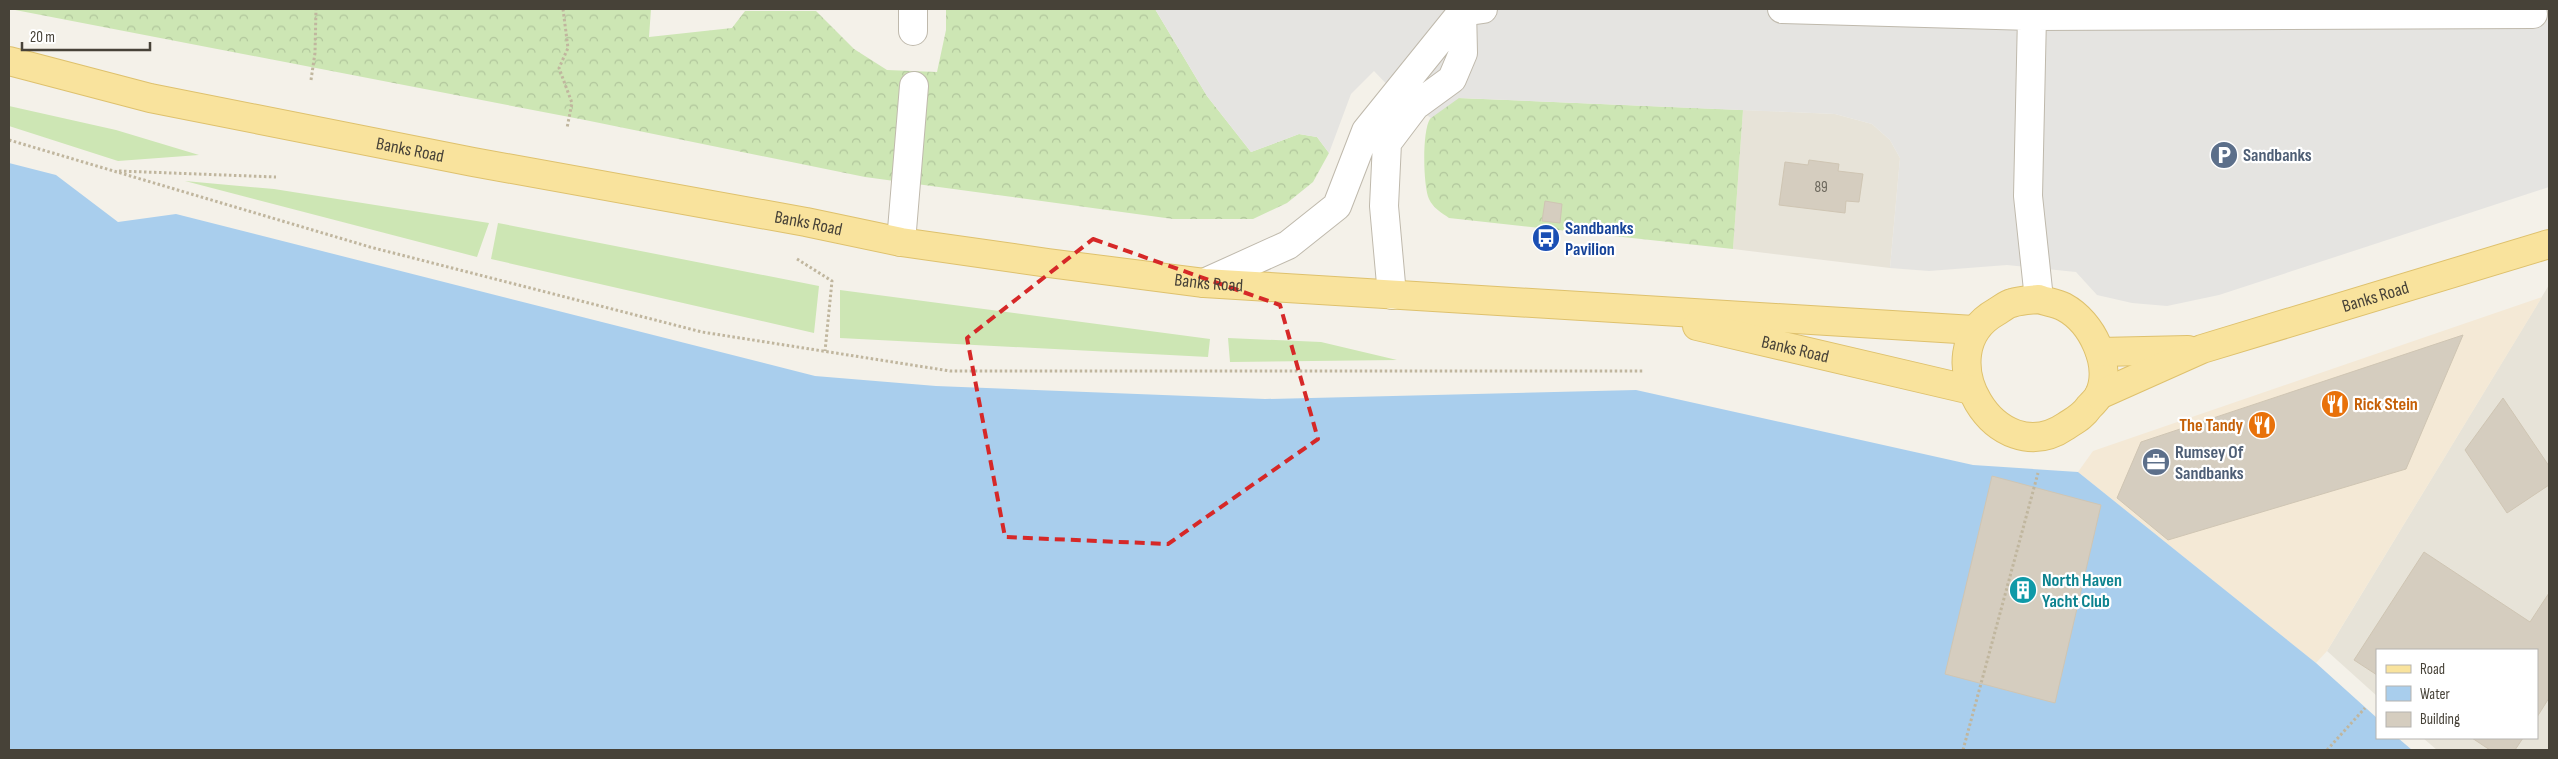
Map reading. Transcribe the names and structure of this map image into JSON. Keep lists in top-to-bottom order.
{
  "streets": {
    "main road": ["Banks Road"]
  },
  "places": {
    "parking": ["Sandbanks"],
    "bus stop": ["Sandbanks Pavilion"],
    "restaurant": ["Rick Stein", "The Tandy"],
    "office": ["Rumsey Of Sandbanks"],
    "building": ["North Haven Yacht Club"]
  },
  "house_numbers": ["89"],
  "legend": ["Road", "Water", "Building"],
  "scale_bar": "20 m"
}
